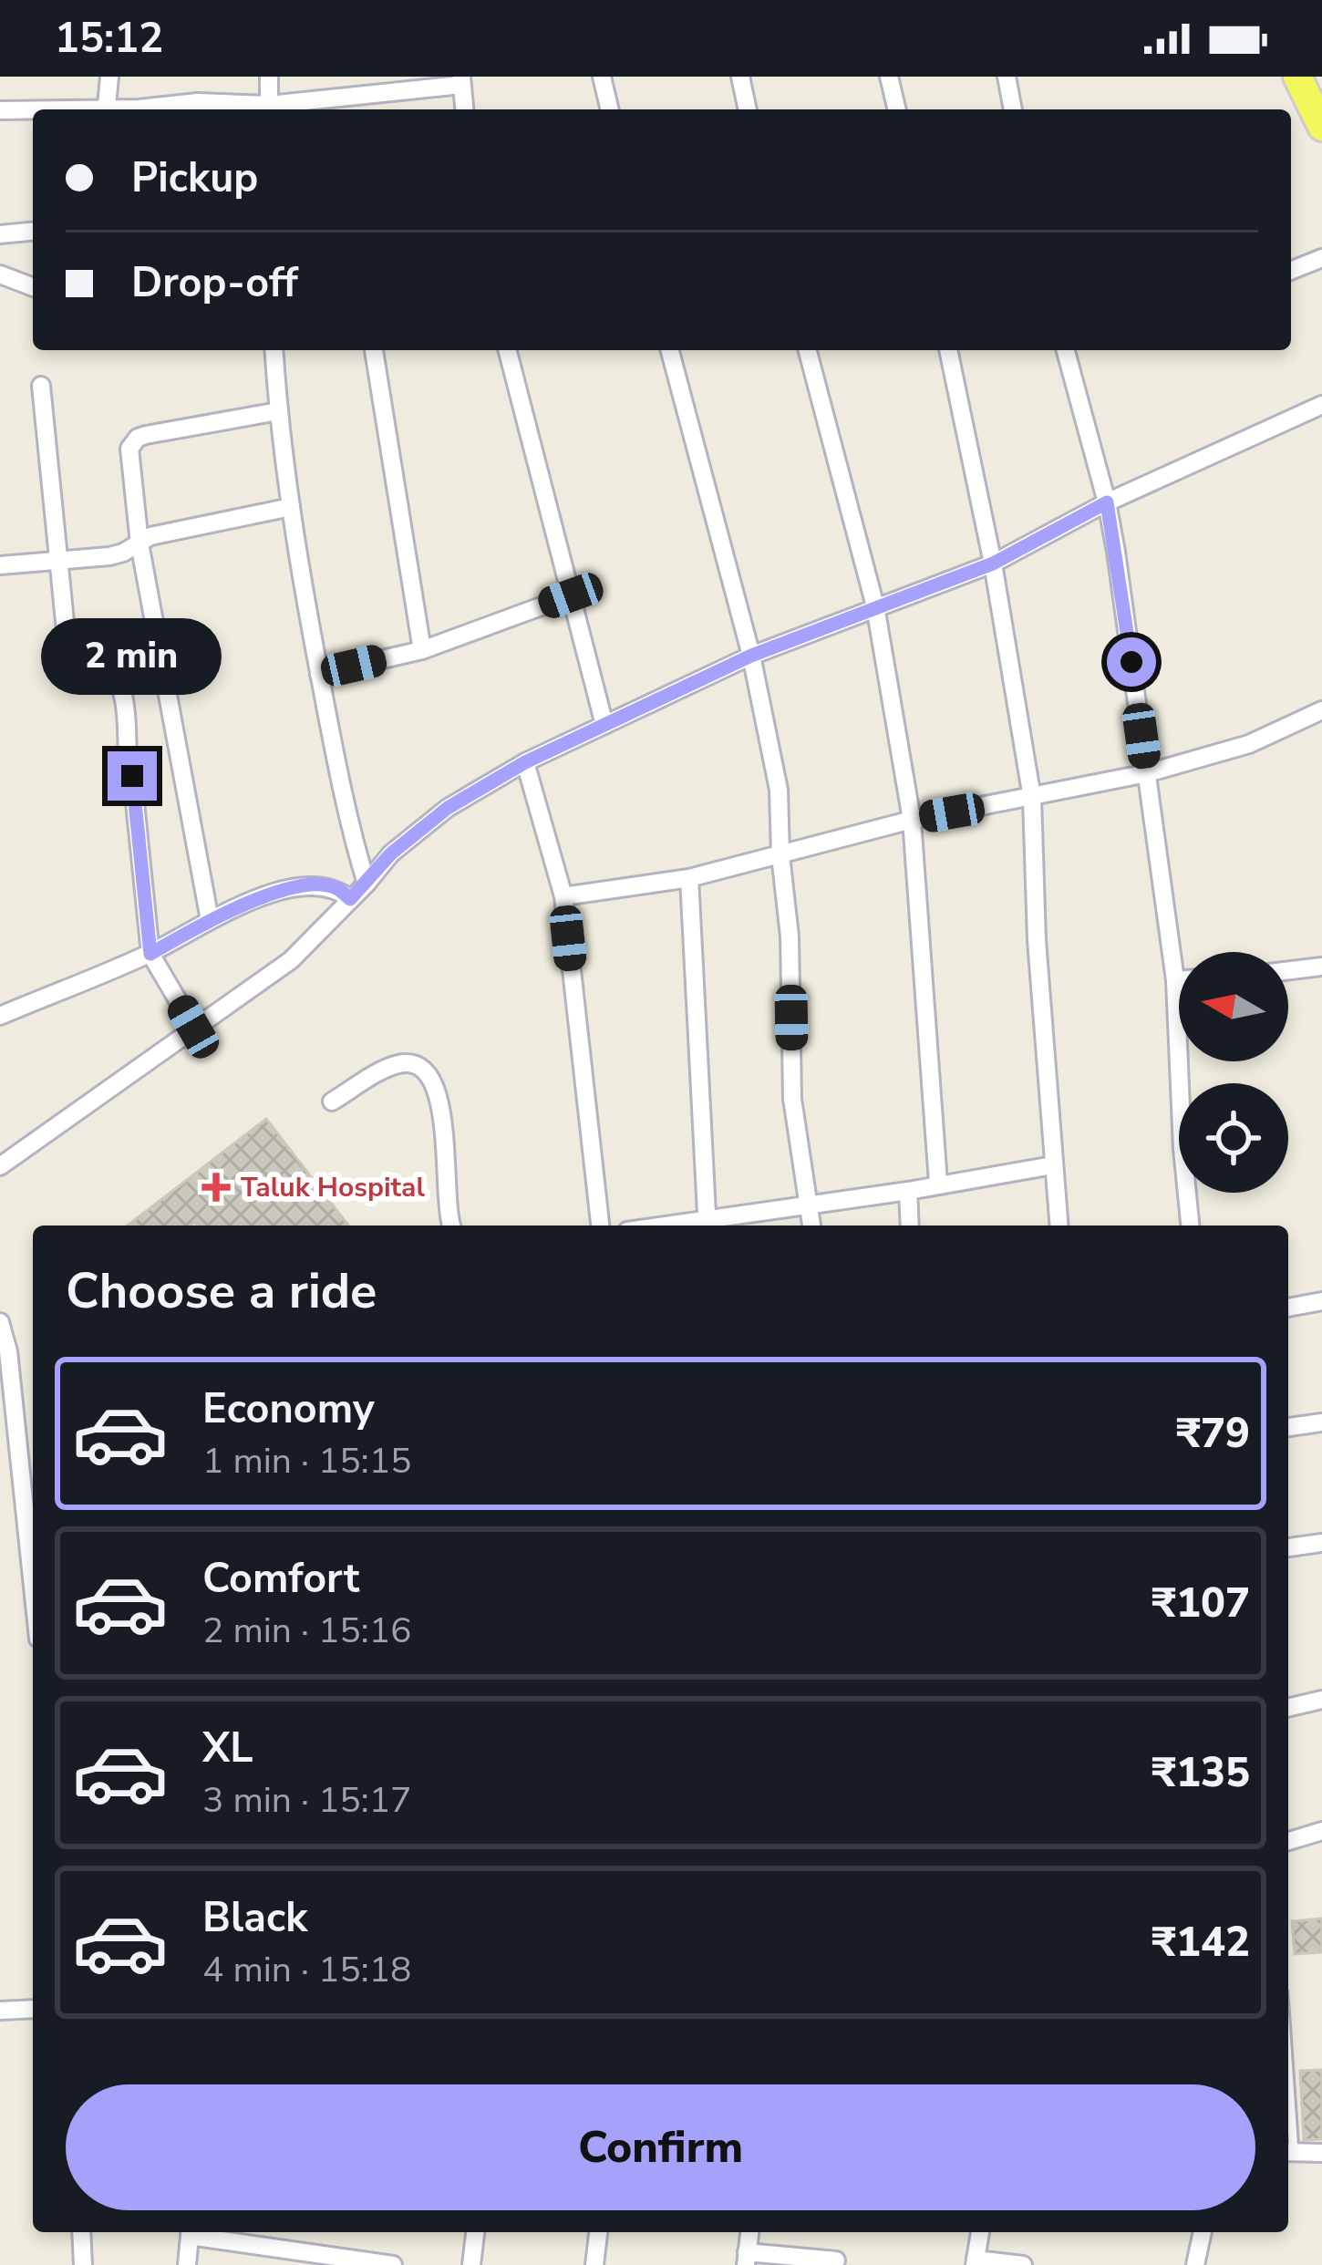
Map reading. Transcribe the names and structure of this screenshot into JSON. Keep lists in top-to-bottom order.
{
  "places": {
    "health": ["Taluk Hospital"]
  },
  "north": "left",
  "page": {
    "status": "15:12",
    "banner": ["Pickup", "Drop-off"],
    "bubble": "2 min",
    "heading": "Choose a ride",
    "list": [
      {
        "name": "Economy",
        "note": "1 min · 15:15",
        "value": "₹79"
      },
      {
        "name": "Comfort",
        "note": "2 min · 15:16",
        "value": "₹107"
      },
      {
        "name": "XL",
        "note": "3 min · 15:17",
        "value": "₹135"
      },
      {
        "name": "Black",
        "note": "4 min · 15:18",
        "value": "₹142"
      }
    ],
    "buttons": "Confirm"
  }
}
